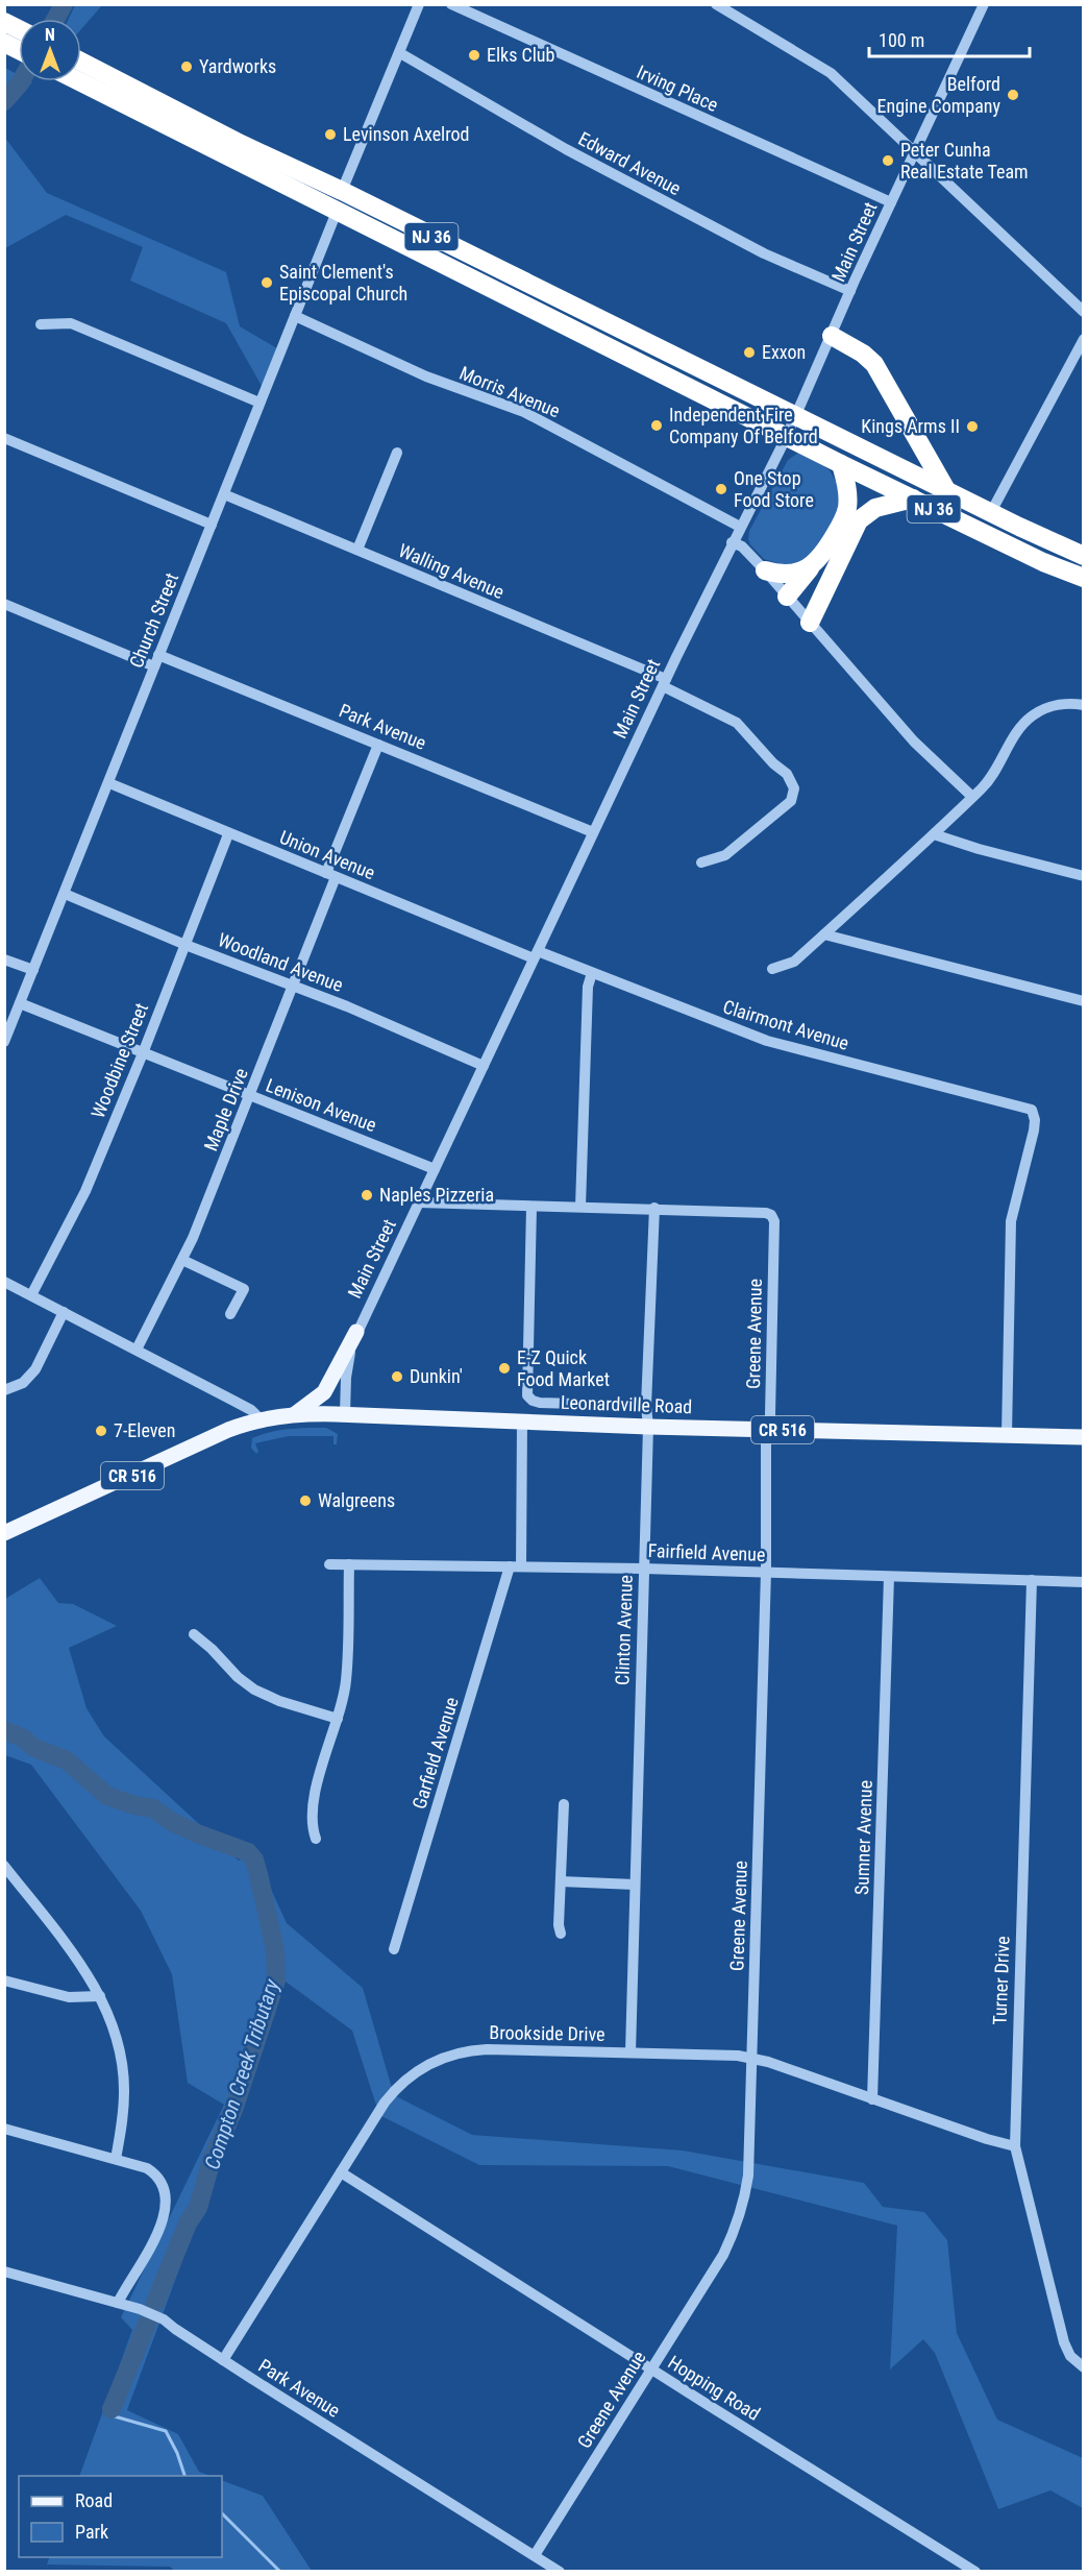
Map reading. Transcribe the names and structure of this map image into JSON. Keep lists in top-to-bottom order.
{
  "streets": {
    "highway": ["NJ 36"],
    "main road": ["Leonardville Road", "CR 516"],
    "street": [
      "Irving Place",
      "Edward Avenue",
      "Main Street",
      "Morris Avenue",
      "Walling Avenue",
      "Church Street",
      "Park Avenue",
      "Union Avenue",
      "Woodland Avenue",
      "Clairmont Avenue",
      "Woodbine Street",
      "Lenison Avenue",
      "Maple Drive",
      "Greene Avenue",
      "Fairfield Avenue",
      "Clinton Avenue",
      "Garfield Avenue",
      "Sumner Avenue",
      "Turner Drive",
      "Brookside Drive",
      "Hopping Road"
    ]
  },
  "crossings": [
    ["Irving Place", "Main Street"],
    ["Edward Avenue", "Main Street"],
    ["NJ 36", "Main Street"],
    ["NJ 36", "Church Street"],
    ["Main Street", "Morris Avenue"],
    ["Main Street", "Walling Avenue"],
    ["Main Street", "Park Avenue"],
    ["Main Street", "Union Avenue"],
    ["Main Street", "Woodland Avenue"],
    ["Main Street", "Clairmont Avenue"],
    ["Main Street", "Lenison Avenue"],
    ["Main Street", "Leonardville Road"],
    ["Morris Avenue", "Church Street"],
    ["Walling Avenue", "Church Street"],
    ["Church Street", "Park Avenue"],
    ["Church Street", "Union Avenue"],
    ["Church Street", "Woodland Avenue"],
    ["Church Street", "Lenison Avenue"],
    ["Park Avenue", "Maple Drive"],
    ["Park Avenue", "Greene Avenue"],
    ["Park Avenue", "Brookside Drive"],
    ["Union Avenue", "Clairmont Avenue"],
    ["Union Avenue", "Woodbine Street"],
    ["Union Avenue", "Maple Drive"],
    ["Woodland Avenue", "Woodbine Street"],
    ["Woodland Avenue", "Maple Drive"],
    ["Clairmont Avenue", "Leonardville Road"],
    ["Woodbine Street", "Lenison Avenue"],
    ["Lenison Avenue", "Maple Drive"],
    ["Greene Avenue", "Leonardville Road"],
    ["Greene Avenue", "Fairfield Avenue"],
    ["Greene Avenue", "Clinton Avenue"],
    ["Greene Avenue", "Brookside Drive"],
    ["Greene Avenue", "Hopping Road"],
    ["Leonardville Road", "Clinton Avenue"],
    ["Leonardville Road", "Garfield Avenue"],
    ["Fairfield Avenue", "Clinton Avenue"],
    ["Fairfield Avenue", "Garfield Avenue"],
    ["Fairfield Avenue", "Sumner Avenue"],
    ["Fairfield Avenue", "Turner Drive"],
    ["Clinton Avenue", "Brookside Drive"],
    ["Sumner Avenue", "Brookside Drive"],
    ["Turner Drive", "Brookside Drive"],
    ["Brookside Drive", "Hopping Road"]
  ],
  "water": ["Compton Creek Tributary"],
  "places": [
    "Elks Club",
    "Yardworks",
    "Belford Engine Company",
    "Levinson Axelrod",
    "Peter Cunha Real Estate Team",
    "Saint Clement's Episcopal Church",
    "Exxon",
    "Independent Fire Company Of Belford",
    "Kings Arms II",
    "One Stop Food Store",
    "Naples Pizzeria",
    "E-Z Quick Food Market",
    "Dunkin'",
    "7-Eleven",
    "Walgreens"
  ],
  "legend": ["Road", "Park"],
  "scale_bar": "100 m",
  "north": "top"
}
